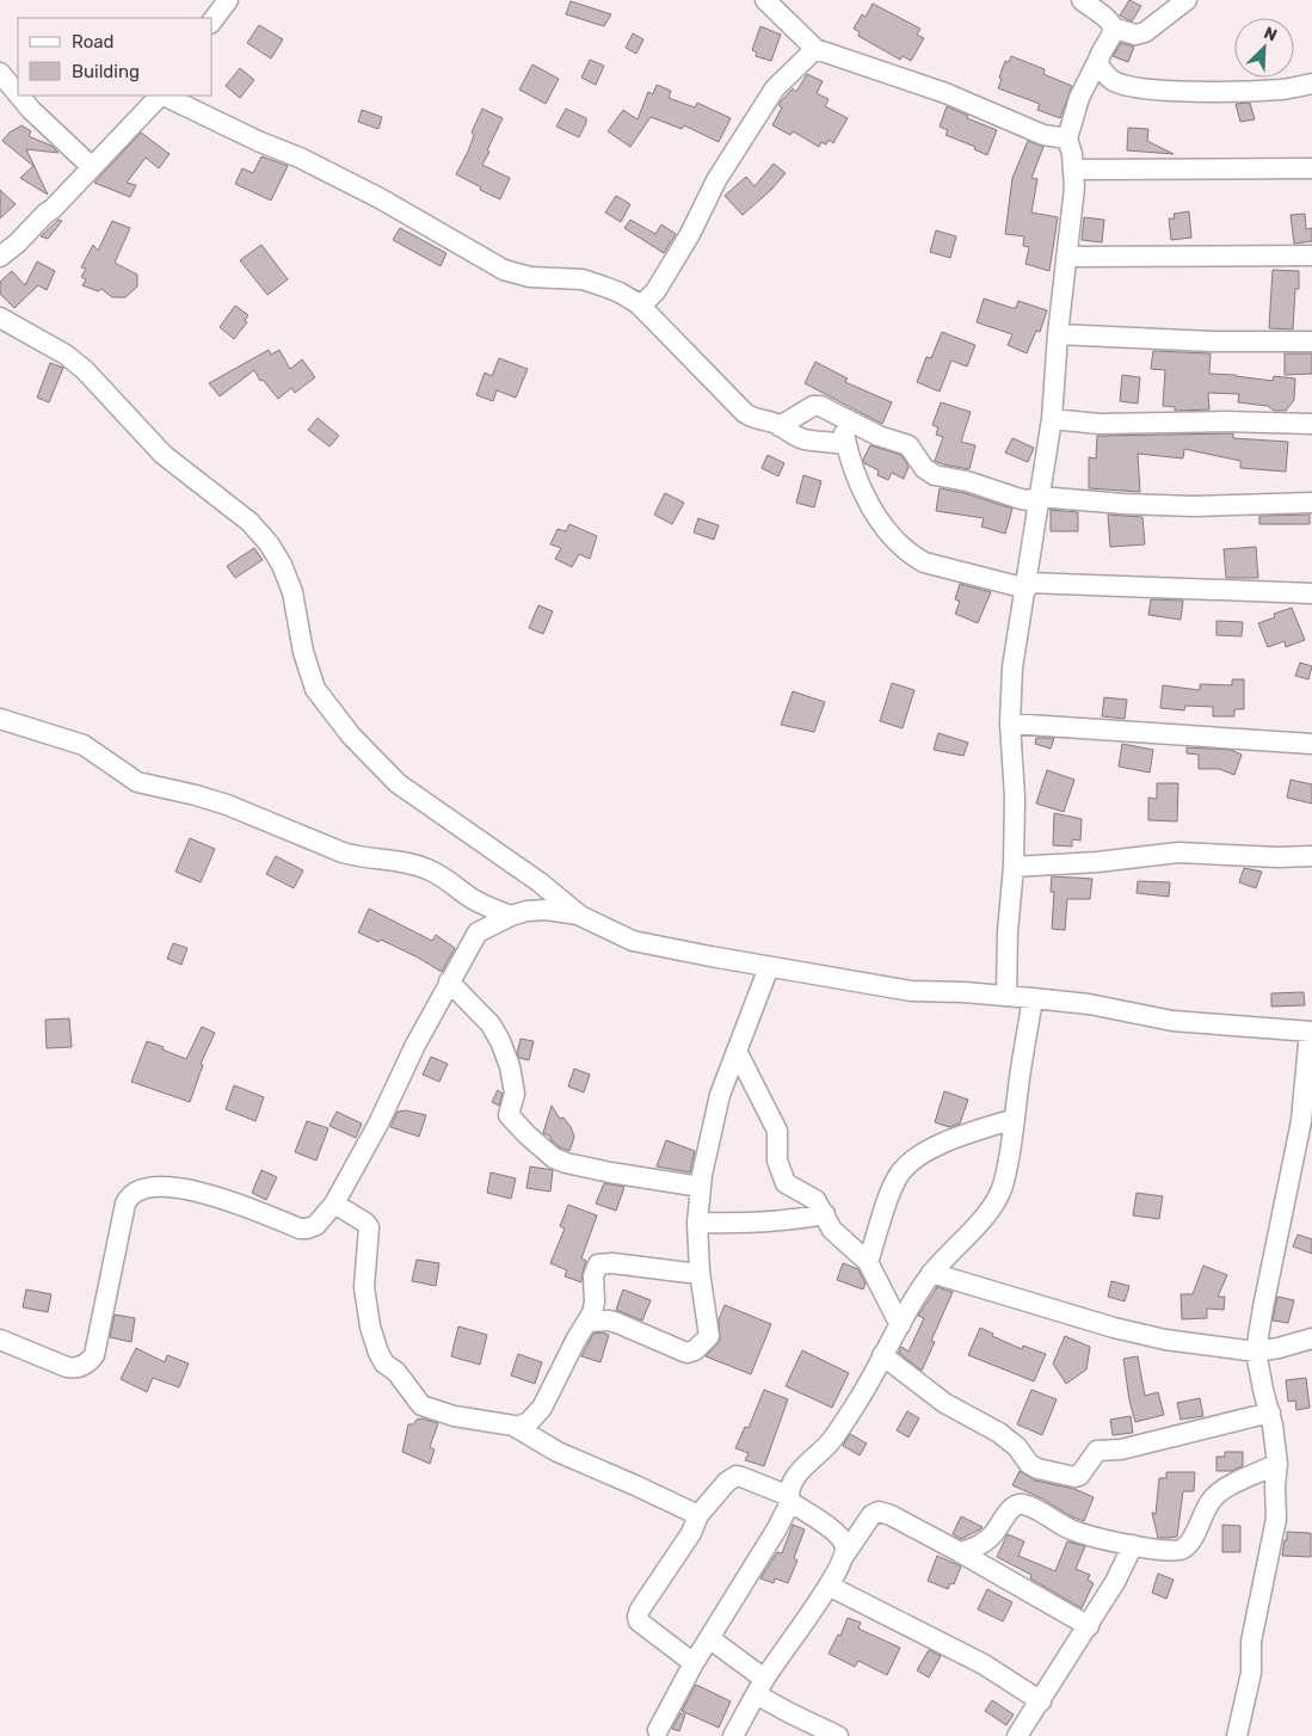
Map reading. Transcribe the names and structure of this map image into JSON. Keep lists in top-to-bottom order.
{
  "legend": ["Road", "Building"],
  "north": "top right"
}
